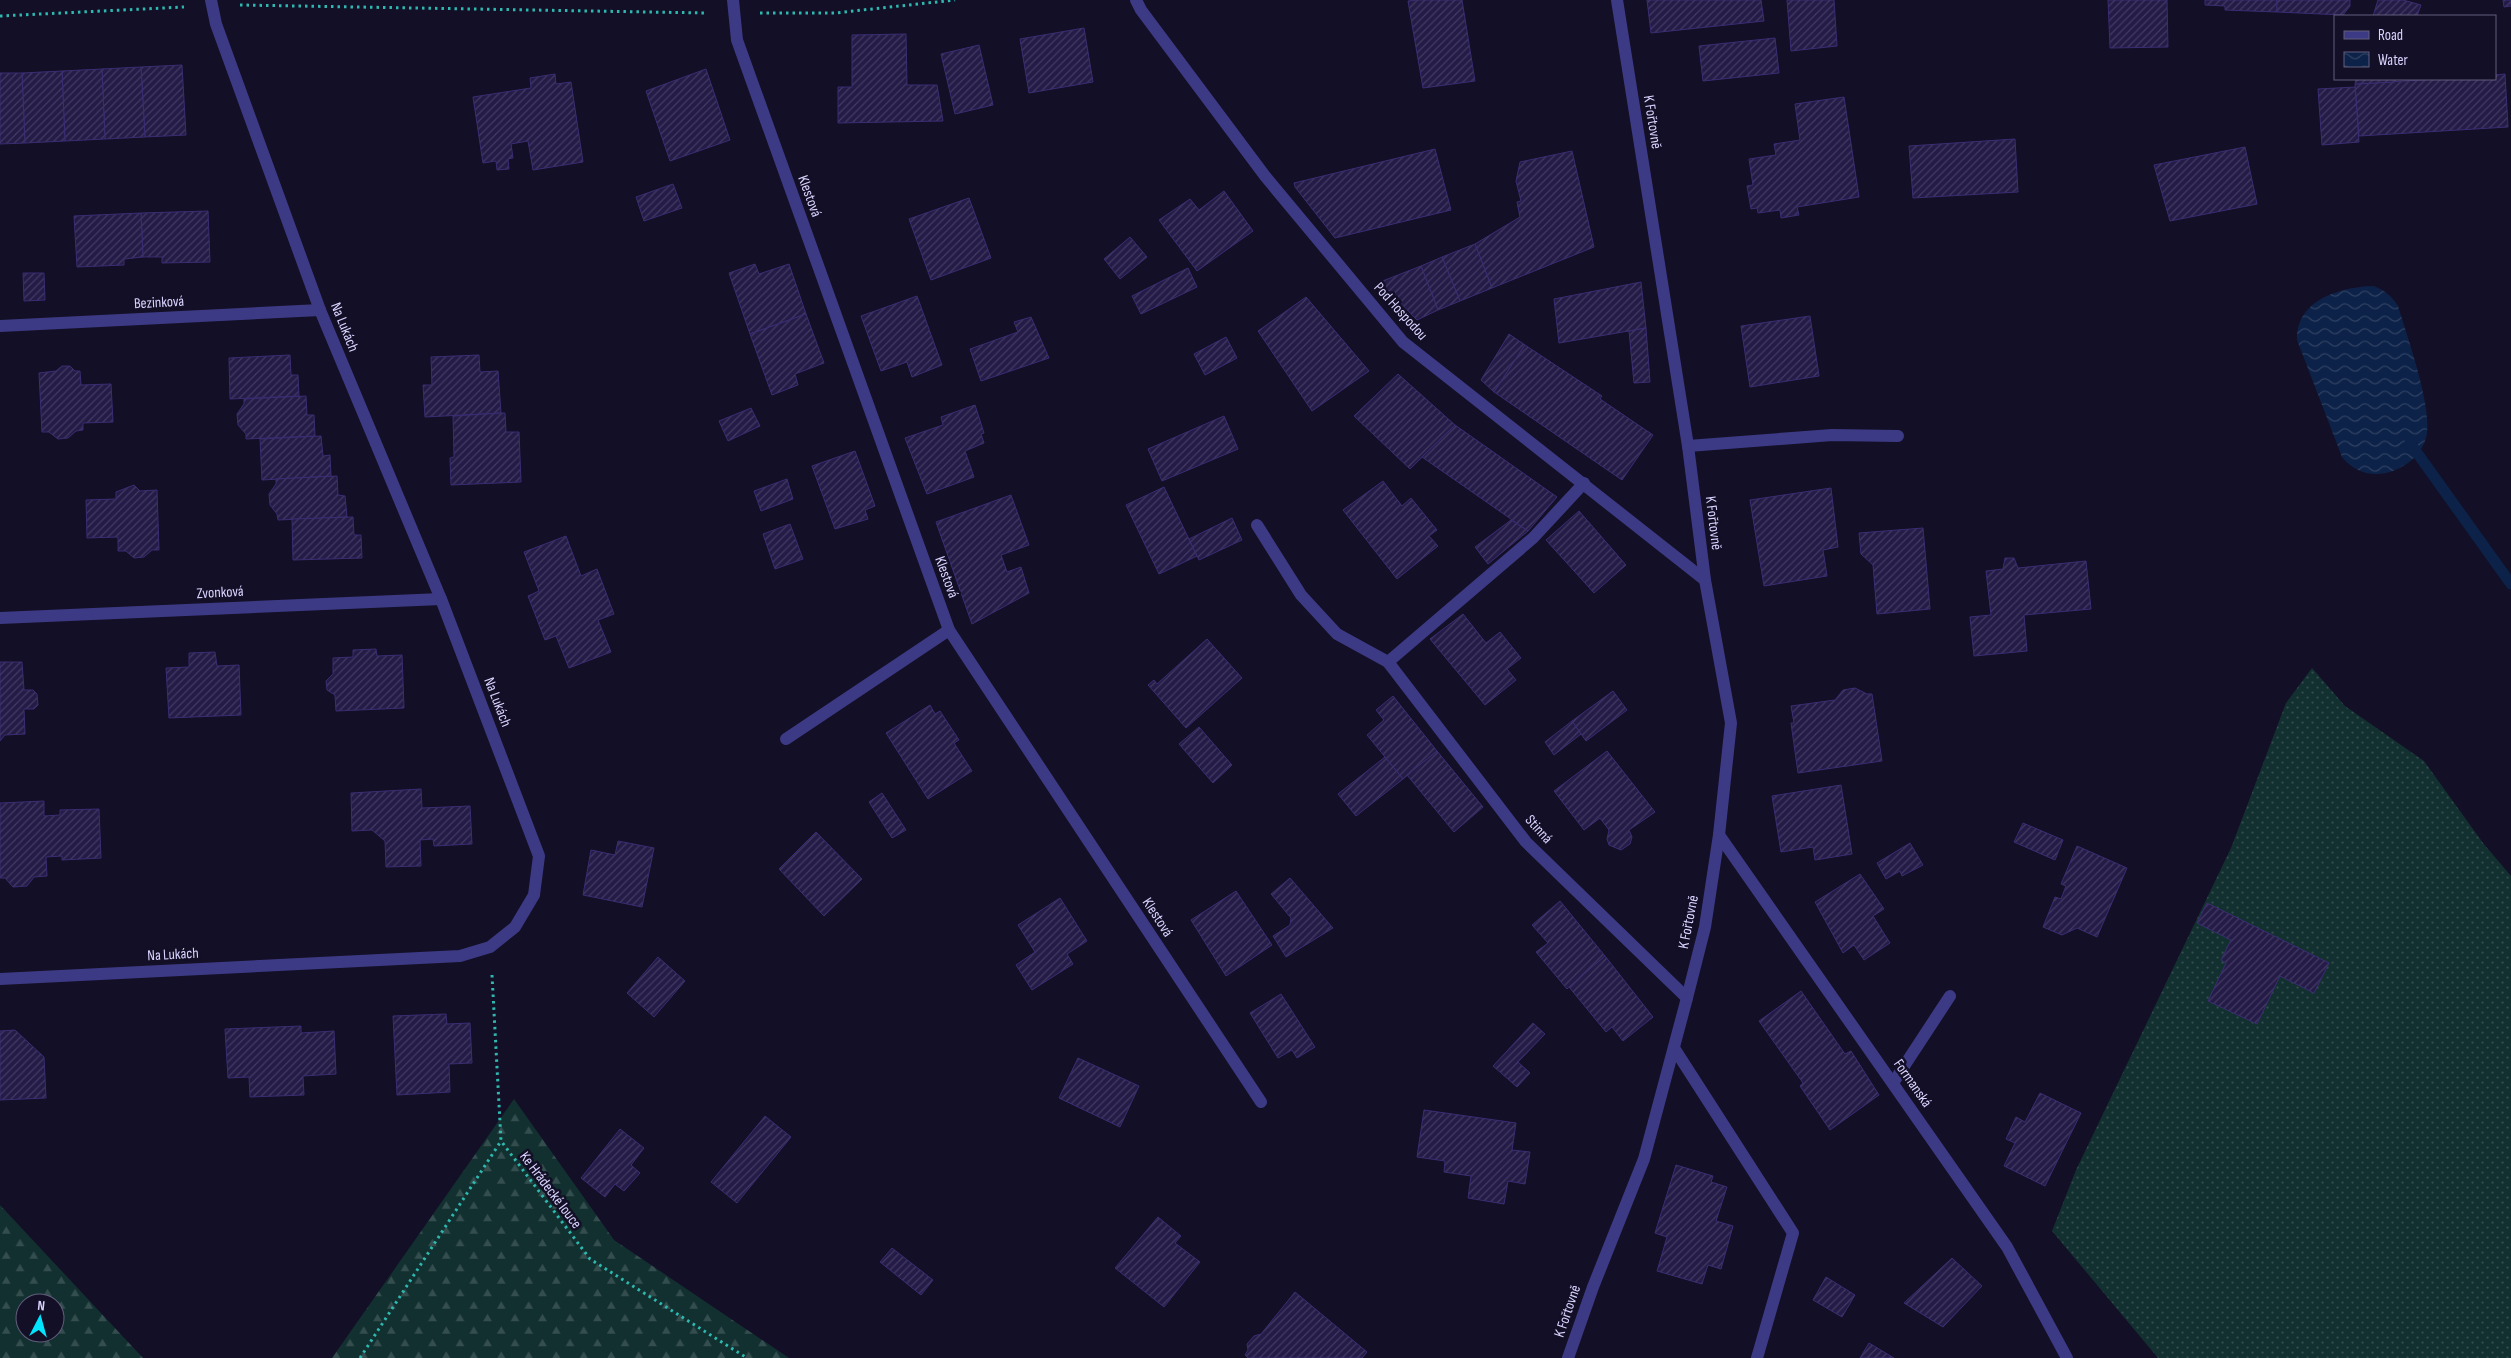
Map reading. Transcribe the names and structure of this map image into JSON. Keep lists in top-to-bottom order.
{
  "streets": {
    "street": [
      "K Fořtovně",
      "Klestová",
      "Bezinková",
      "Pod Hospodou",
      "Na Lukách",
      "Zvonková",
      "Stinná",
      "Formanská"
    ],
    "path": ["Ke Hrádecké louce"]
  },
  "crossings": [
    ["K Fořtovně", "Pod Hospodou"],
    ["K Fořtovně", "Stinná"],
    ["K Fořtovně", "Formanská"],
    ["Bezinková", "Na Lukách"],
    ["Na Lukách", "Zvonková"]
  ],
  "legend": ["Road", "Water"],
  "north": "top"
}
